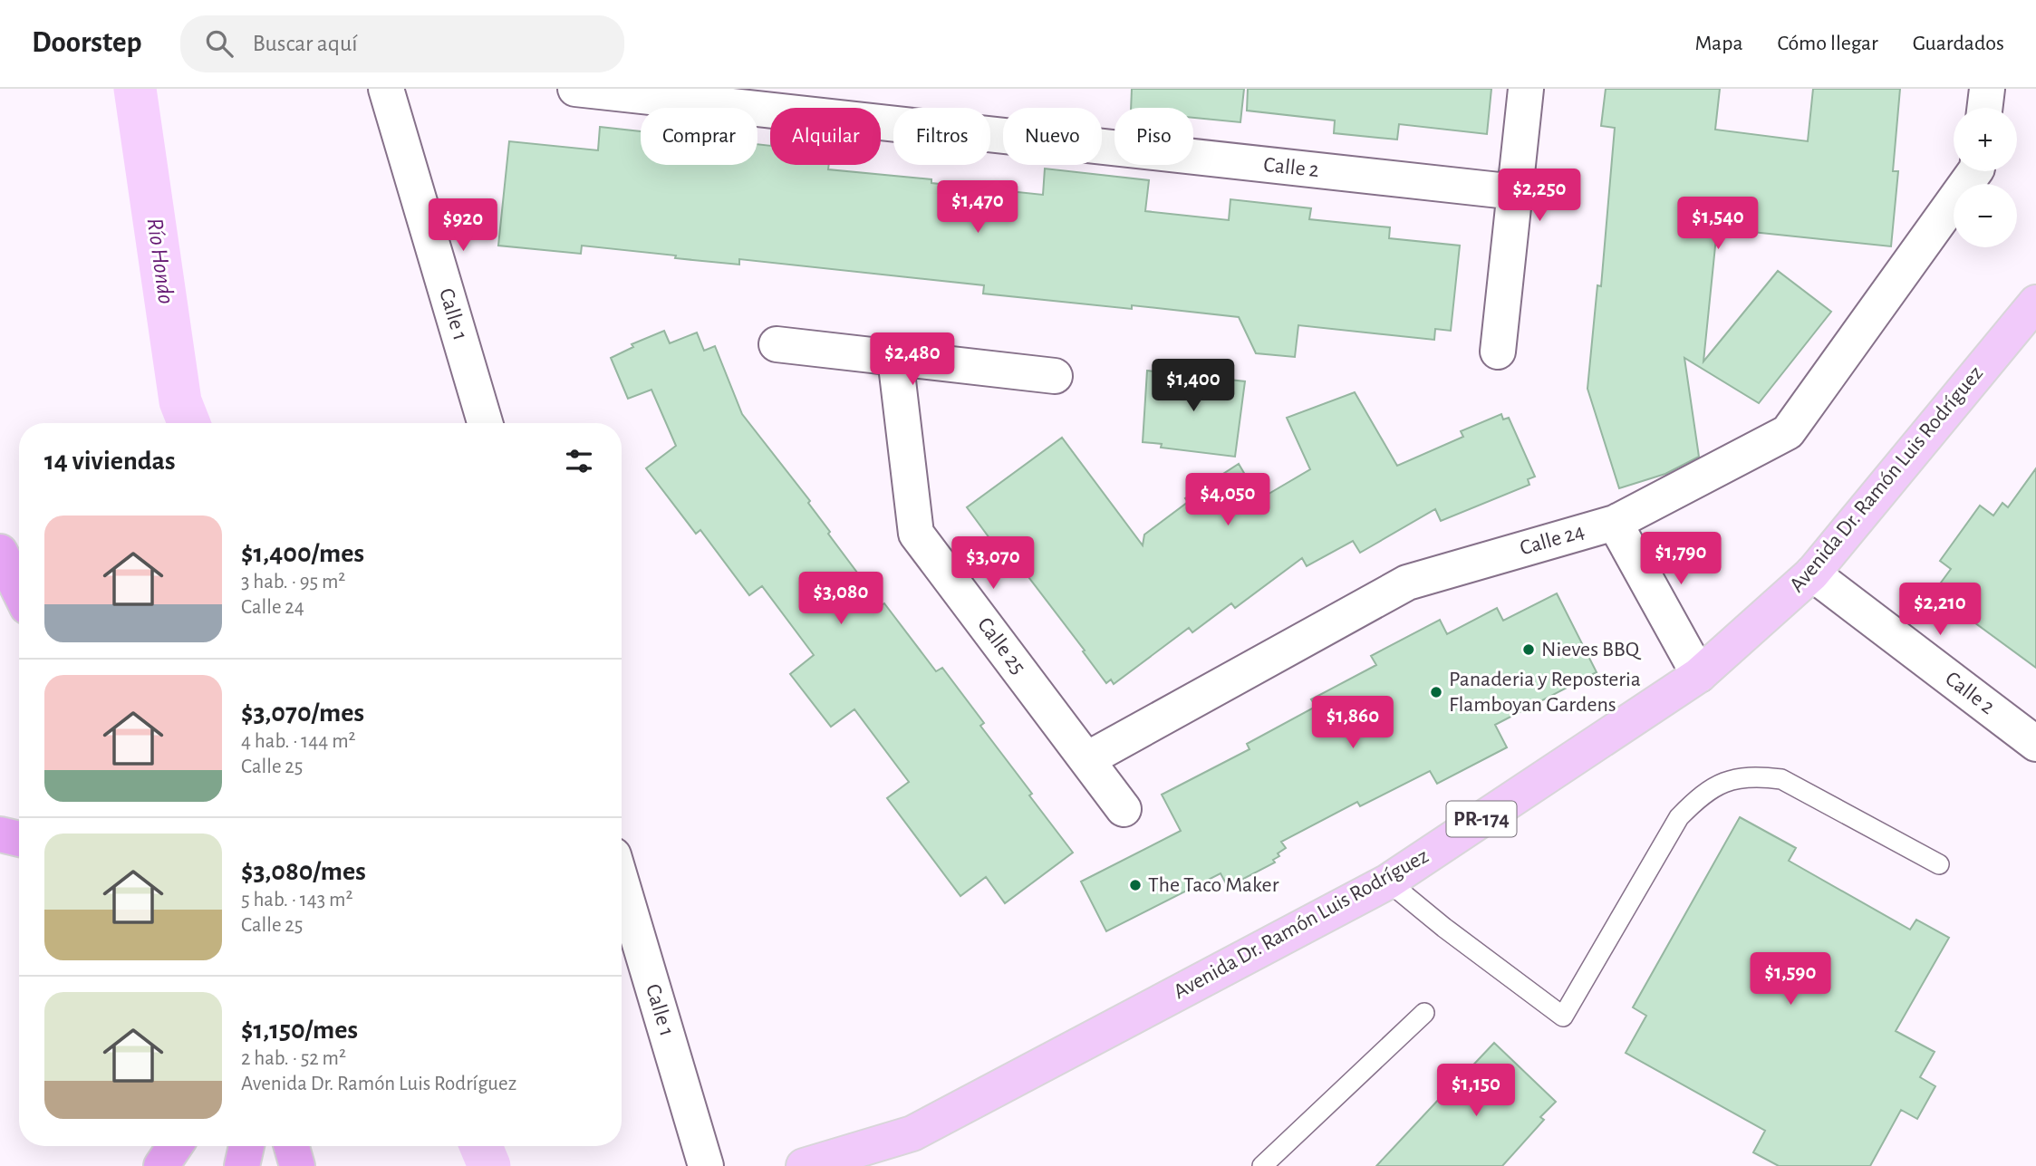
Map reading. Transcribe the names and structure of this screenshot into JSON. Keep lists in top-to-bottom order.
{
  "streets": {
    "main road": ["Avenida Dr. Ramón Luis Rodríguez", "PR-174"],
    "street": [
      "Calle 2",
      "Calle 1",
      "Calle 24",
      "Calle 25"
    ]
  },
  "crossings": [
    ["Calle 2", "Avenida Dr. Ramón Luis Rodríguez"],
    ["Calle 24", "Calle 25"]
  ],
  "water": ["Río Hondo"],
  "places": ["Nieves BBQ", "Panaderia y Reposteria Flamboyan Gardens", "The Taco Maker"],
  "page": {
    "header": "Doorstep",
    "search": "Buscar aquí",
    "nav": ["Mapa", "Cómo llegar", "Guardados"],
    "map_buttons": ["+", "−"],
    "chip": [
      "Comprar",
      "Alquilar",
      "Filtros",
      "Nuevo",
      "Piso"
    ],
    "price": [
      "$2,250",
      "$1,470",
      "$1,540",
      "$920",
      "$2,480",
      "$1,400",
      "$4,050",
      "$1,790",
      "$3,070",
      "$3,080",
      "$2,210",
      "$1,860",
      "$1,590",
      "$1,150"
    ],
    "heading": "14 viviendas",
    "list": [
      {
        "name": "$1,400/mes",
        "note": "3 hab. · 95 m² · Calle 24"
      },
      {
        "name": "$3,070/mes",
        "note": "4 hab. · 144 m² · Calle 25"
      },
      {
        "name": "$3,080/mes",
        "note": "5 hab. · 143 m² · Calle 25"
      },
      {
        "name": "$1,150/mes",
        "note": "2 hab. · 52 m² · Avenida Dr. Ramón Luis Rodríguez"
      }
    ]
  }
}
